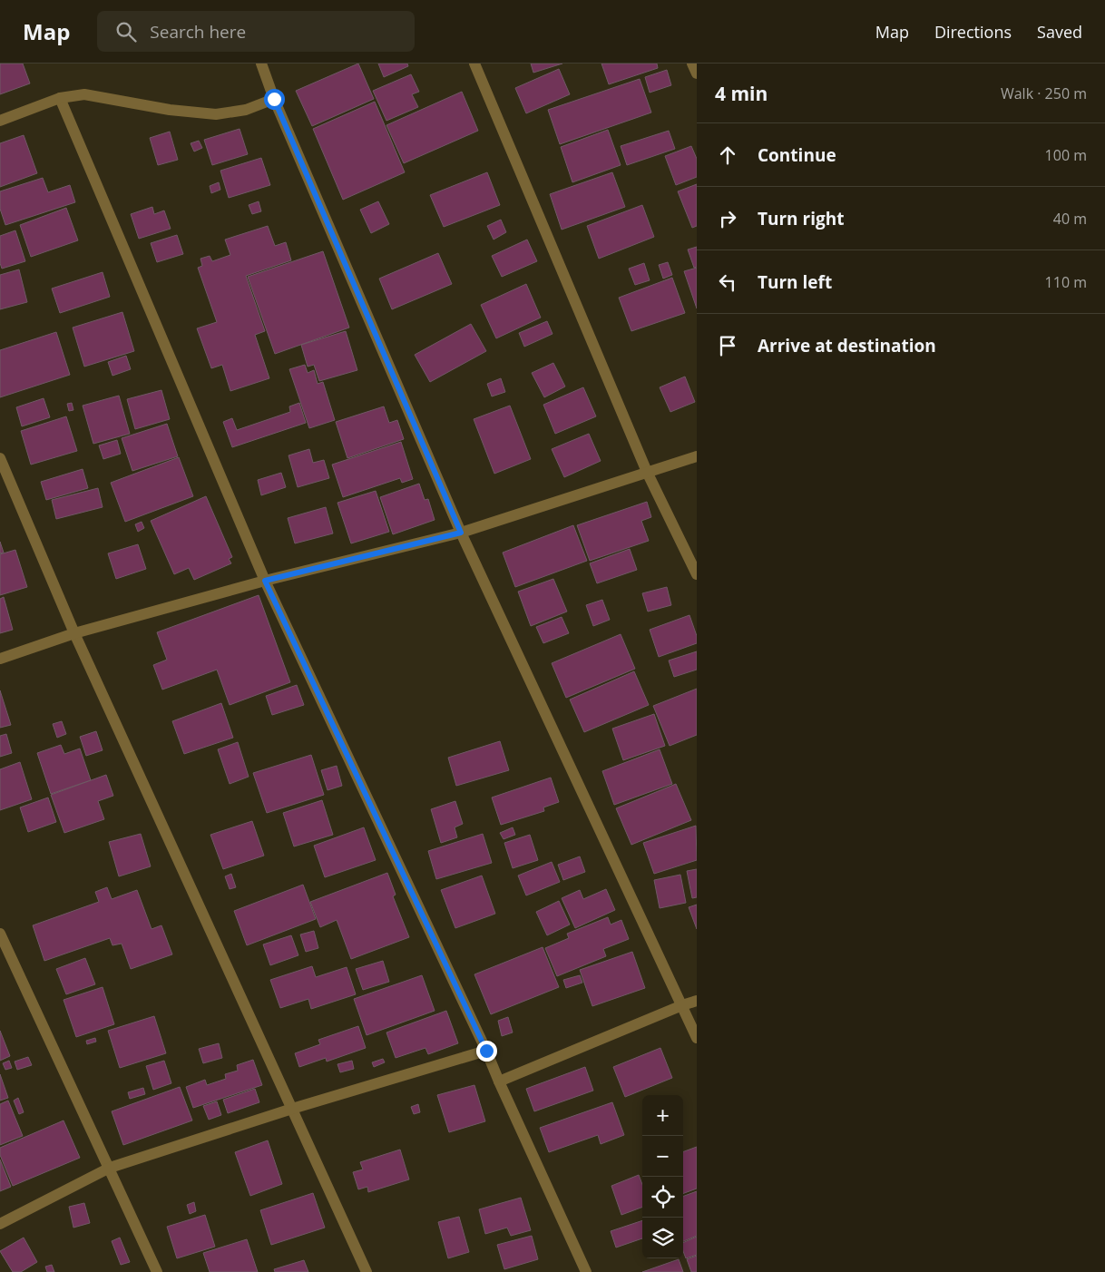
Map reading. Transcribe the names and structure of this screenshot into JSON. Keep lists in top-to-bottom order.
{
  "page": {
    "header": "Map",
    "search": "Search here",
    "nav": ["Map", "Directions", "Saved"],
    "heading": ["4 min", "Walk · 250 m"],
    "list": [
      ["Continue", "100 m"],
      ["Turn right", "40 m"],
      ["Turn left", "110 m"],
      "Arrive at destination"
    ],
    "map_buttons": ["+", "−"]
  }
}
